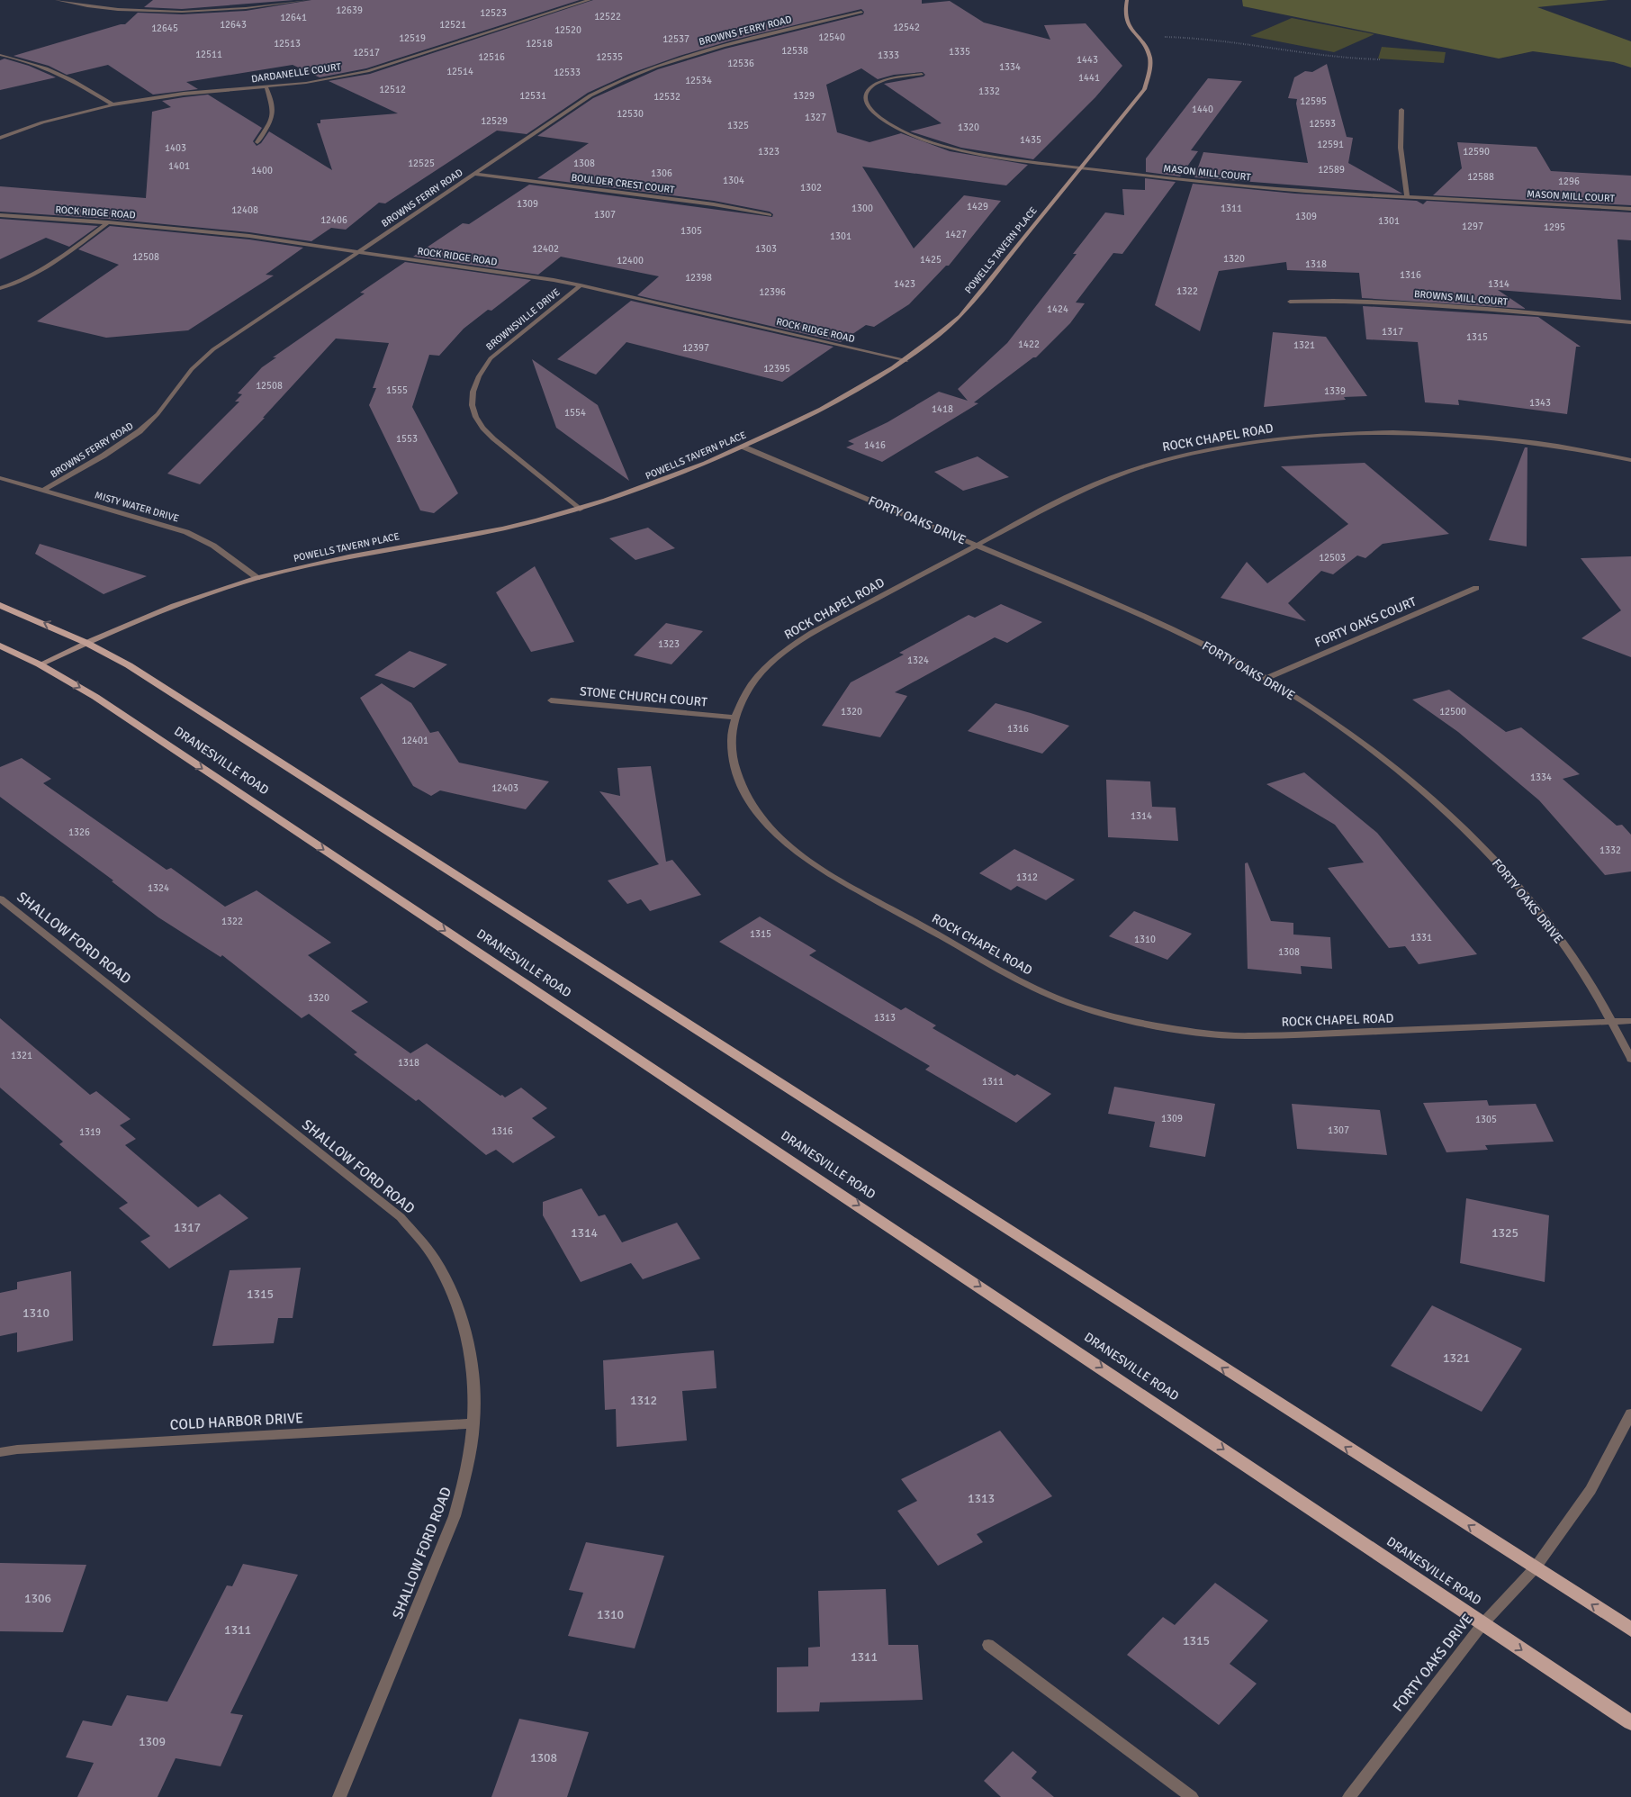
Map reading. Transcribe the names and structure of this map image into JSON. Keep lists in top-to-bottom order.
{
  "streets": {
    "main road": ["DRANESVILLE ROAD"],
    "street": [
      "BROWNS FERRY ROAD",
      "DARDANELLE COURT",
      "MASON MILL COURT",
      "BOULDER CREST COURT",
      "ROCK RIDGE ROAD",
      "POWELLS TAVERN PLACE",
      "BROWNS MILL COURT",
      "BROWNSVILLE DRIVE",
      "ROCK CHAPEL ROAD",
      "MISTY WATER DRIVE",
      "FORTY OAKS DRIVE",
      "FORTY OAKS COURT",
      "STONE CHURCH COURT",
      "SHALLOW FORD ROAD",
      "COLD HARBOR DRIVE"
    ]
  },
  "crossings": [
    ["BROWNS FERRY ROAD", "BOULDER CREST COURT"],
    ["BROWNS FERRY ROAD", "ROCK RIDGE ROAD"],
    ["BROWNS FERRY ROAD", "MISTY WATER DRIVE"],
    ["MASON MILL COURT", "POWELLS TAVERN PLACE"],
    ["ROCK RIDGE ROAD", "POWELLS TAVERN PLACE"],
    ["ROCK RIDGE ROAD", "BROWNSVILLE DRIVE"],
    ["POWELLS TAVERN PLACE", "BROWNSVILLE DRIVE"],
    ["POWELLS TAVERN PLACE", "MISTY WATER DRIVE"],
    ["POWELLS TAVERN PLACE", "FORTY OAKS DRIVE"],
    ["POWELLS TAVERN PLACE", "DRANESVILLE ROAD"],
    ["ROCK CHAPEL ROAD", "FORTY OAKS DRIVE"],
    ["ROCK CHAPEL ROAD", "STONE CHURCH COURT"],
    ["FORTY OAKS DRIVE", "FORTY OAKS COURT"],
    ["FORTY OAKS DRIVE", "DRANESVILLE ROAD"],
    ["SHALLOW FORD ROAD", "COLD HARBOR DRIVE"]
  ],
  "house_numbers": [
    "12639",
    "12523",
    "12522",
    "12641",
    "12643",
    "12521",
    "12542",
    "12645",
    "12520",
    "12540",
    "12519",
    "12537",
    "12513",
    "12518",
    "12538",
    "1335",
    "12517",
    "12511",
    "1333",
    "12516",
    "12535",
    "1443",
    "12536",
    "1334",
    "12514",
    "12533",
    "1441",
    "12534",
    "12512",
    "1332",
    "12531",
    "1329",
    "12532",
    "12595",
    "1440",
    "12530",
    "1327",
    "12529",
    "12593",
    "1325",
    "1320",
    "1435",
    "12591",
    "1403",
    "1323",
    "12590",
    "12525",
    "1308",
    "1401",
    "12589",
    "1400",
    "1306",
    "12588",
    "1304",
    "1296",
    "1302",
    "1309",
    "1429",
    "1300",
    "1311",
    "12408",
    "1307",
    "1309",
    "12406",
    "1301",
    "1297",
    "1295",
    "1305",
    "1427",
    "1301",
    "12402",
    "1303",
    "12508",
    "1320",
    "1425",
    "12400",
    "1318",
    "1316",
    "12398",
    "1423",
    "1314",
    "1322",
    "12396",
    "1424",
    "1317",
    "1315",
    "1422",
    "1321",
    "12397",
    "12395",
    "12508",
    "1555",
    "1339",
    "1343",
    "1418",
    "1554",
    "1553",
    "1416",
    "12503",
    "1323",
    "1324",
    "1320",
    "12500",
    "1316",
    "12401",
    "1334",
    "12403",
    "1314",
    "1326",
    "1332",
    "1312",
    "1324",
    "1322",
    "1315",
    "1331",
    "1310",
    "1308",
    "1320",
    "1313",
    "1321",
    "1318",
    "1311",
    "1309",
    "1305",
    "1307",
    "1316",
    "1319",
    "1317",
    "1314",
    "1325",
    "1315",
    "1310",
    "1321",
    "1312",
    "1313",
    "1306",
    "1310",
    "1311",
    "1315",
    "1311",
    "1309",
    "1308"
  ]
}
